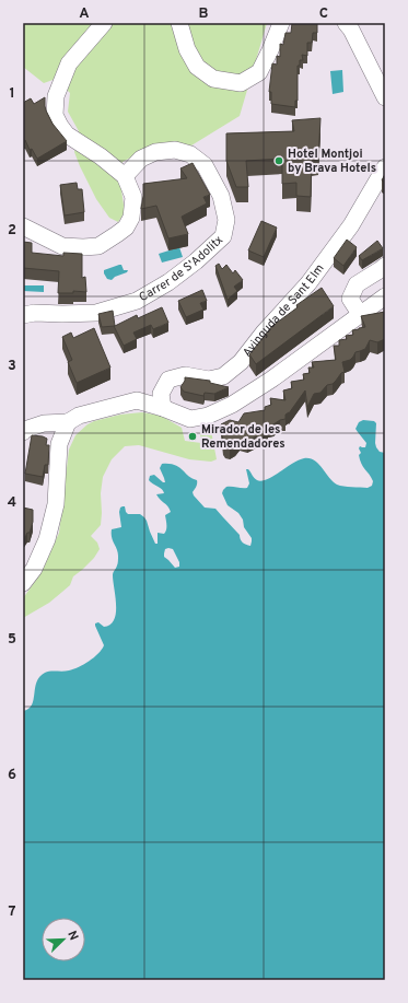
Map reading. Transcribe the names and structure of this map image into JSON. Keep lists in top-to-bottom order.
{
  "streets": {
    "street": ["Carrer de S'Adolitx", "Avinguda de Sant Elm"]
  },
  "places": ["Hotel Montjoi by Brava Hotels", "Mirador de les Remendadores"],
  "north": "top right",
  "grid": {
    "columns": ["A", "B", "C"],
    "rows": [
      "1",
      "2",
      "3",
      "4",
      "5",
      "6",
      "7"
    ]
  }
}
